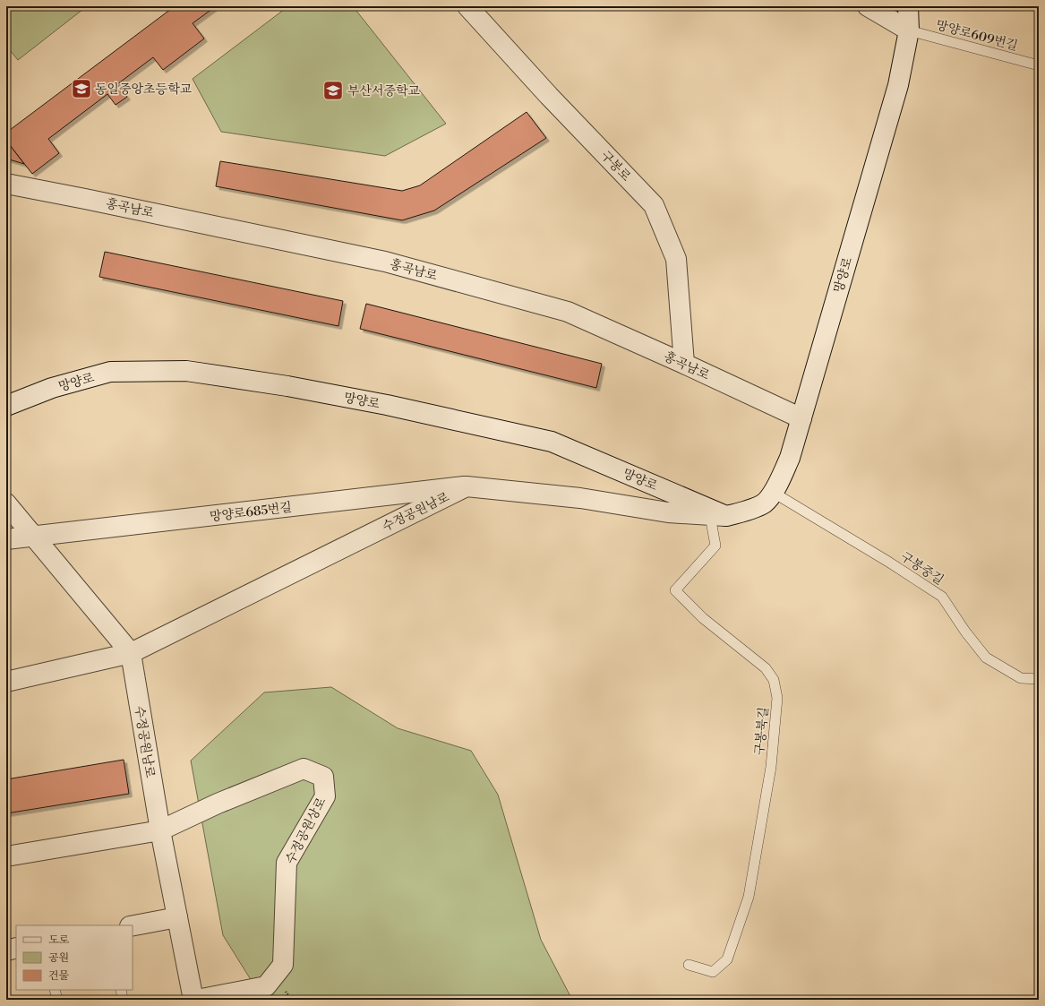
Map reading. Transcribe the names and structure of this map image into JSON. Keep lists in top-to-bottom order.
{
  "streets": {
    "street": [
      "구봉로",
      "홍곡남로",
      "망양로",
      "망양로685번길",
      "수정공원남로",
      "수정공원상로"
    ],
    "lane": ["망양로609번길", "구봉중길", "구봉북길"]
  },
  "crossings": [
    ["망양로609번길", "망양로"],
    ["구봉로", "홍곡남로"],
    ["홍곡남로", "망양로"],
    ["망양로", "구봉중길"],
    ["망양로", "구봉북길"],
    ["망양로685번길", "수정공원남로"],
    ["수정공원남로", "수정공원상로"]
  ],
  "places": {
    "school or university": ["동일중앙초등학교", "부산서중학교"]
  },
  "legend": ["도로", "공원", "건물"]
}
